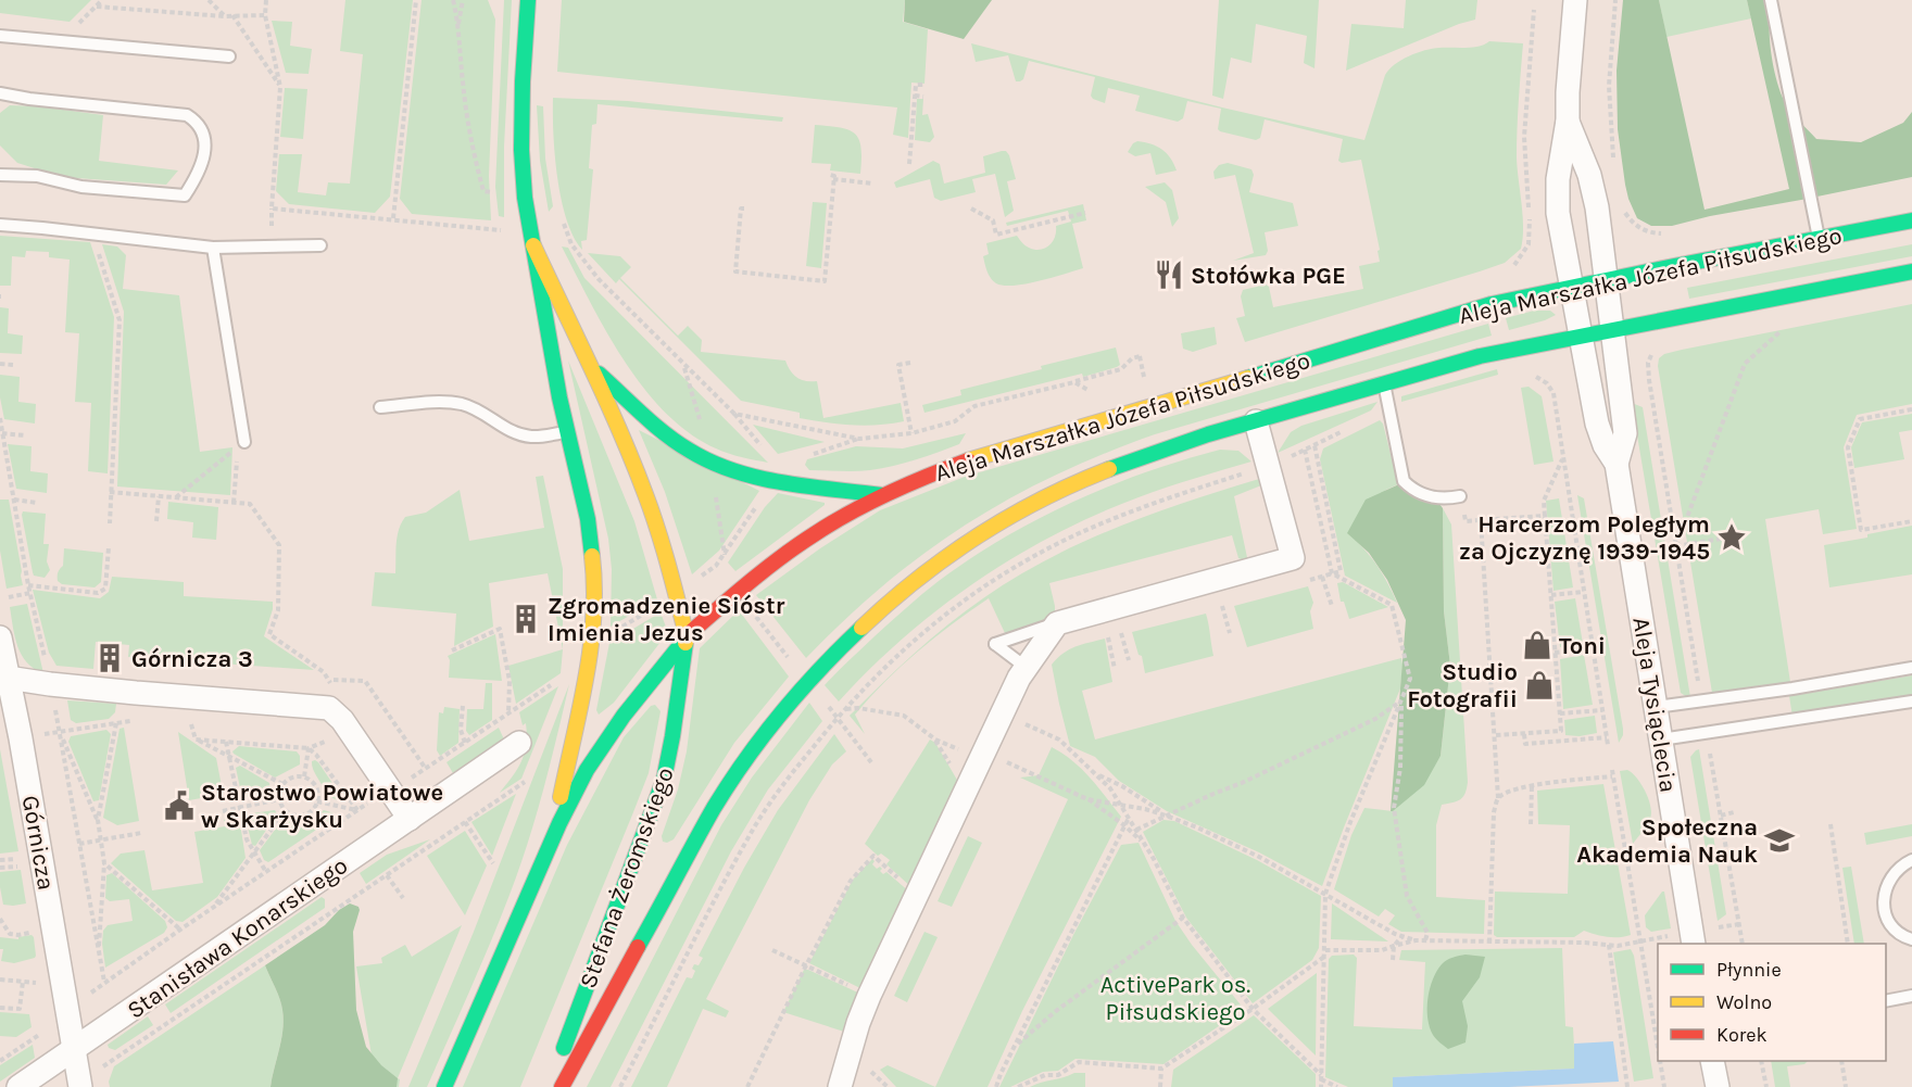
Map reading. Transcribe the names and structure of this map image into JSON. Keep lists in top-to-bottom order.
{
  "streets": {
    "street": [
      "Aleja Marszałka Józefa Piłsudskiego",
      "Aleja Tysiąclecia",
      "Górnicza",
      "Stefana Żeromskiego",
      "Stanisława Konarskiego"
    ]
  },
  "crossings": [
    ["Aleja Marszałka Józefa Piłsudskiego", "Aleja Tysiąclecia"],
    ["Aleja Marszałka Józefa Piłsudskiego", "Stefana Żeromskiego"],
    ["Górnicza", "Stanisława Konarskiego"]
  ],
  "parks": ["ActivePark os. Piłsudskiego"],
  "places": {
    "restaurant": ["Stołówka PGE"],
    "place": ["Harcerzom Poległym za Ojczyznę 1939-1945"],
    "building": ["Zgromadzenie Sióstr Imienia Jezus", "Górnicza 3"],
    "shop": ["Toni", "Studio Fotografii"],
    "public building": ["Starostwo Powiatowe w Skarżysku"],
    "school or university": ["Społeczna Akademia Nauk"]
  },
  "legend": ["Płynnie", "Wolno", "Korek"]
}
